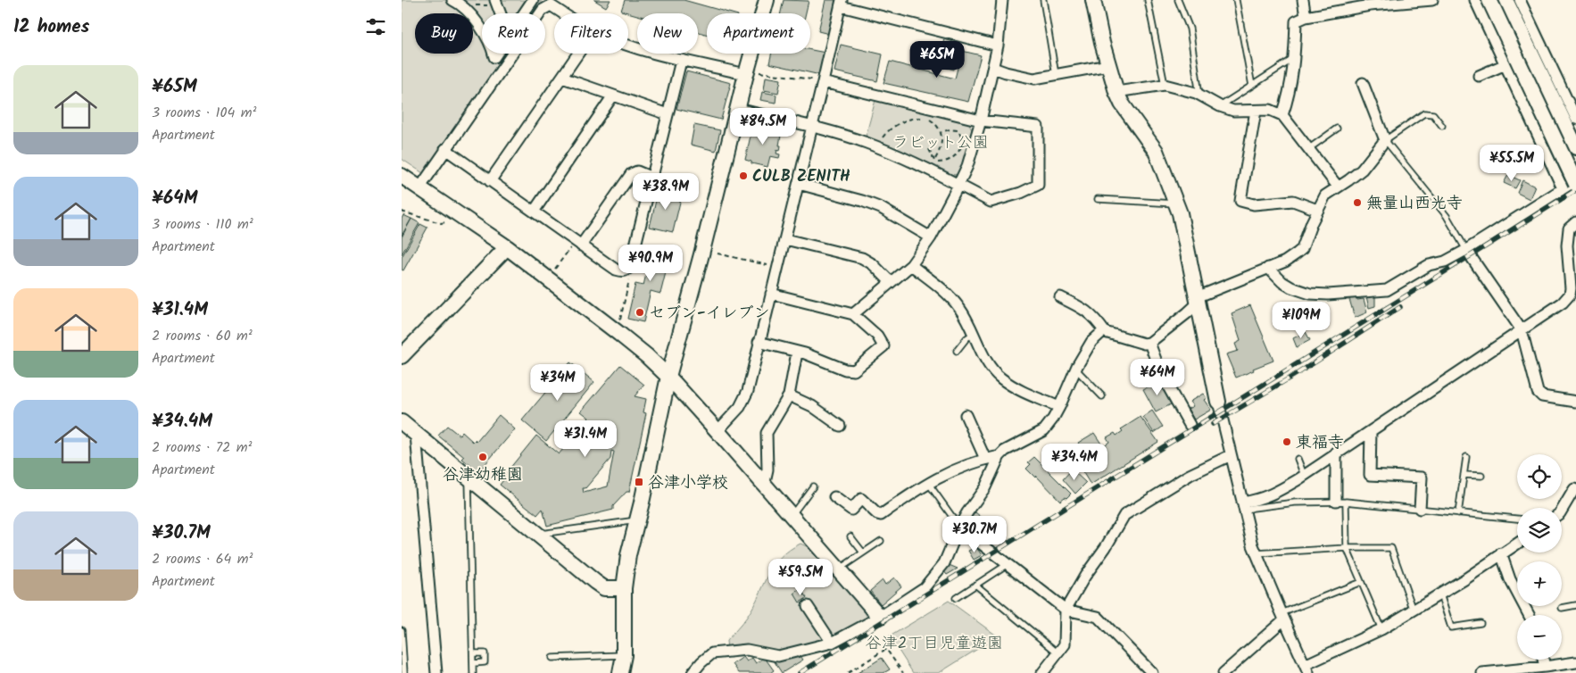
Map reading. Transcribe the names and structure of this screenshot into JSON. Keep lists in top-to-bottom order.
{
  "parks": ["ラビット公園", "谷津2丁目児童遊園"],
  "places": {
    "other": [
      "CULB ZENITH",
      "無量山西光寺",
      "セブン-イレブン",
      "東福寺",
      "谷津幼稚園"
    ],
    "transit": ["谷津小学校"]
  },
  "page": {
    "heading": "12 homes",
    "chip": [
      "Buy",
      "Rent",
      "Filters",
      "New",
      "Apartment"
    ],
    "price": [
      "¥65M",
      "¥84.5M",
      "¥55.5M",
      "¥38.9M",
      "¥90.9M",
      "¥109M",
      "¥64M",
      "¥34M",
      "¥31.4M",
      "¥34.4M",
      "¥30.7M",
      "¥59.5M"
    ],
    "list": [
      {
        "name": "¥65M",
        "note": "3 rooms · 104 m² · Apartment"
      },
      {
        "name": "¥64M",
        "note": "3 rooms · 110 m² · Apartment"
      },
      {
        "name": "¥31.4M",
        "note": "2 rooms · 60 m² · Apartment"
      },
      {
        "name": "¥34.4M",
        "note": "2 rooms · 72 m² · Apartment"
      },
      {
        "name": "¥30.7M",
        "note": "2 rooms · 64 m² · Apartment"
      }
    ],
    "map_buttons": ["+", "−"]
  }
}
